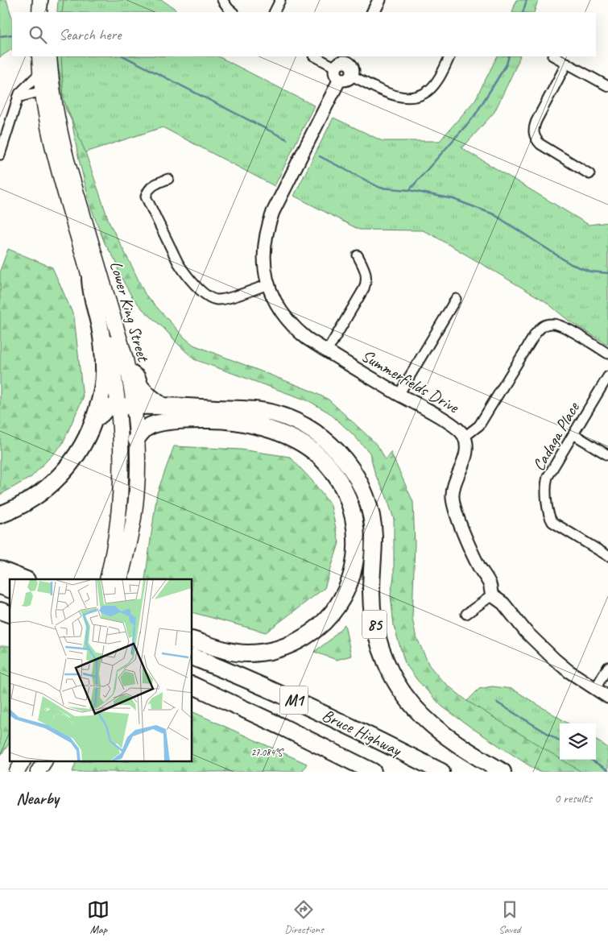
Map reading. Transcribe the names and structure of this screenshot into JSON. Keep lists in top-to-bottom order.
{
  "streets": {
    "highway": ["85", "M1", "Bruce Highway"],
    "main road": ["Lower King Street"],
    "street": ["Summerfields Drive", "Cadaga Place"]
  },
  "crossings": [
    ["Lower King Street", "85"]
  ],
  "page": {
    "search": "Search here",
    "heading": ["Nearby", "0 results"],
    "nav": ["Map", "Directions", "Saved"]
  },
  "coordinates": ["27.084°S"]
}
